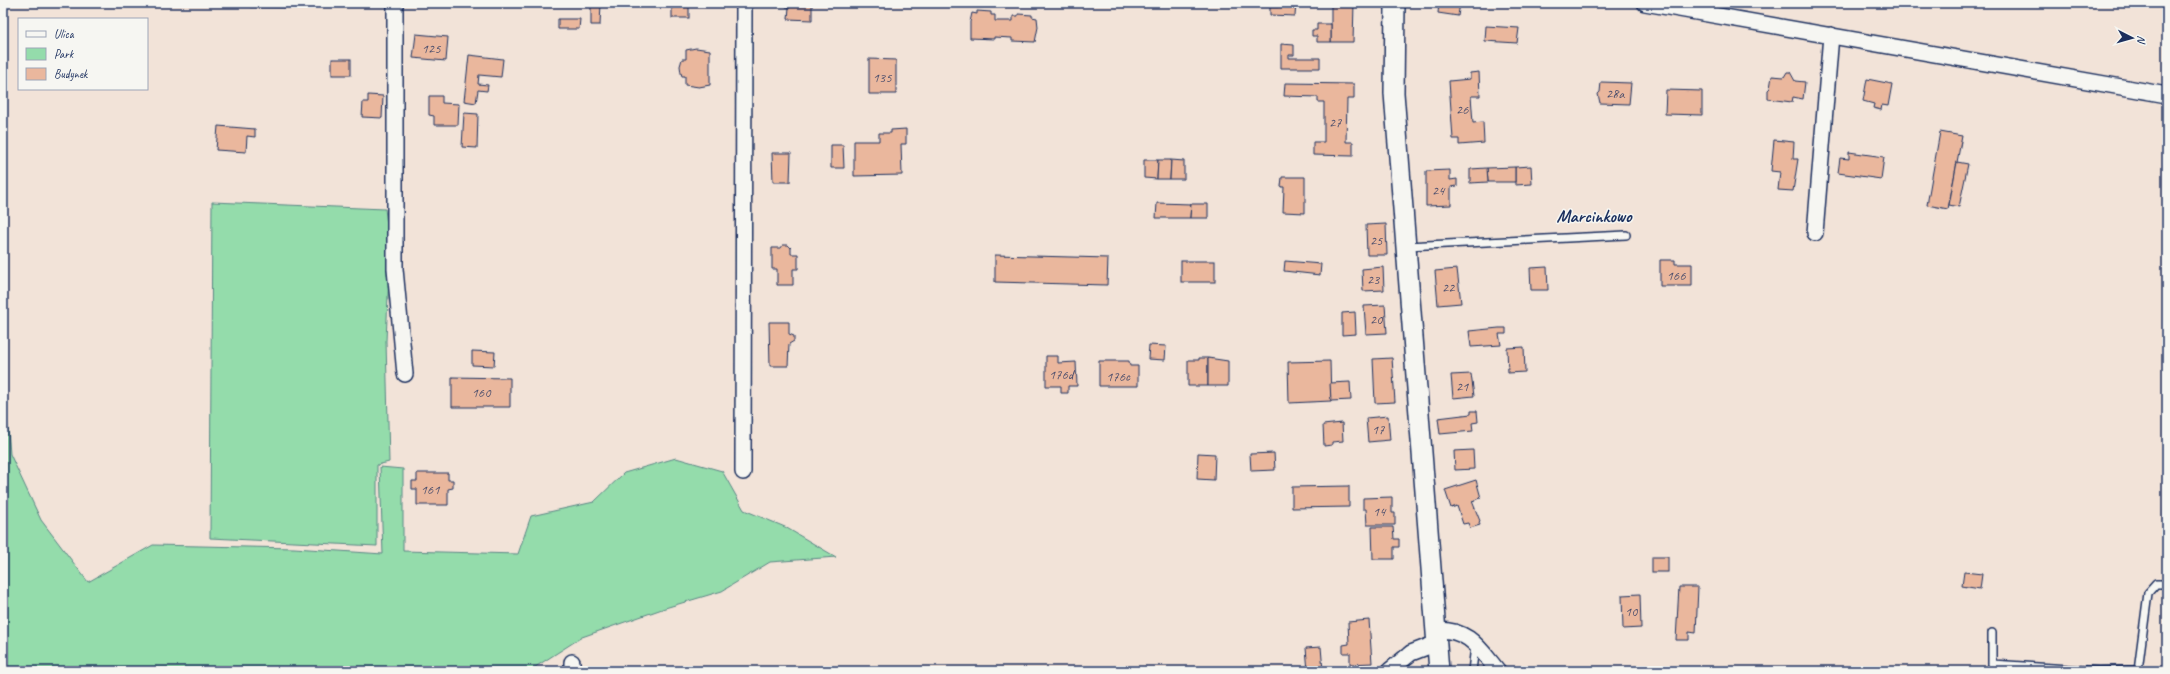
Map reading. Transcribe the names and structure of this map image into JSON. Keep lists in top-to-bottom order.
{
  "districts": ["Marcinkowo"],
  "house_numbers": [
    "125",
    "135",
    "28a",
    "26",
    "27",
    "24",
    "25",
    "166",
    "23",
    "22",
    "20",
    "176d",
    "176c",
    "21",
    "160",
    "17",
    "161",
    "14",
    "10"
  ],
  "legend": ["Ulica", "Park", "Budynek"],
  "north": "right"
}
